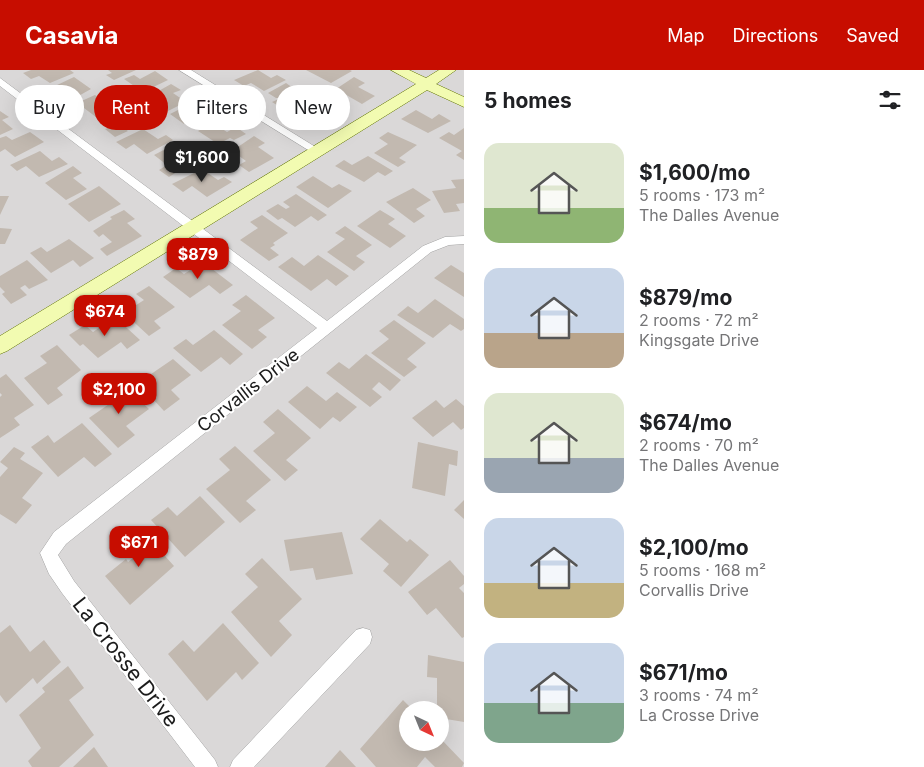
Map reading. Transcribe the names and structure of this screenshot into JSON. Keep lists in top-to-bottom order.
{
  "streets": {
    "street": ["Corvallis Drive", "La Crosse Drive"]
  },
  "crossings": [
    ["Corvallis Drive", "La Crosse Drive"]
  ],
  "north": "bottom right",
  "page": {
    "header": "Casavia",
    "nav": ["Map", "Directions", "Saved"],
    "heading": "5 homes",
    "chip": [
      "Buy",
      "Rent",
      "Filters",
      "New"
    ],
    "list": [
      {
        "name": "$1,600/mo",
        "note": "5 rooms · 173 m² · The Dalles Avenue"
      },
      {
        "name": "$879/mo",
        "note": "2 rooms · 72 m² · Kingsgate Drive"
      },
      {
        "name": "$674/mo",
        "note": "2 rooms · 70 m² · The Dalles Avenue"
      },
      {
        "name": "$2,100/mo",
        "note": "5 rooms · 168 m² · Corvallis Drive"
      },
      {
        "name": "$671/mo",
        "note": "3 rooms · 74 m² · La Crosse Drive"
      }
    ],
    "price": [
      "$1,600",
      "$879",
      "$674",
      "$2,100",
      "$671"
    ]
  }
}
